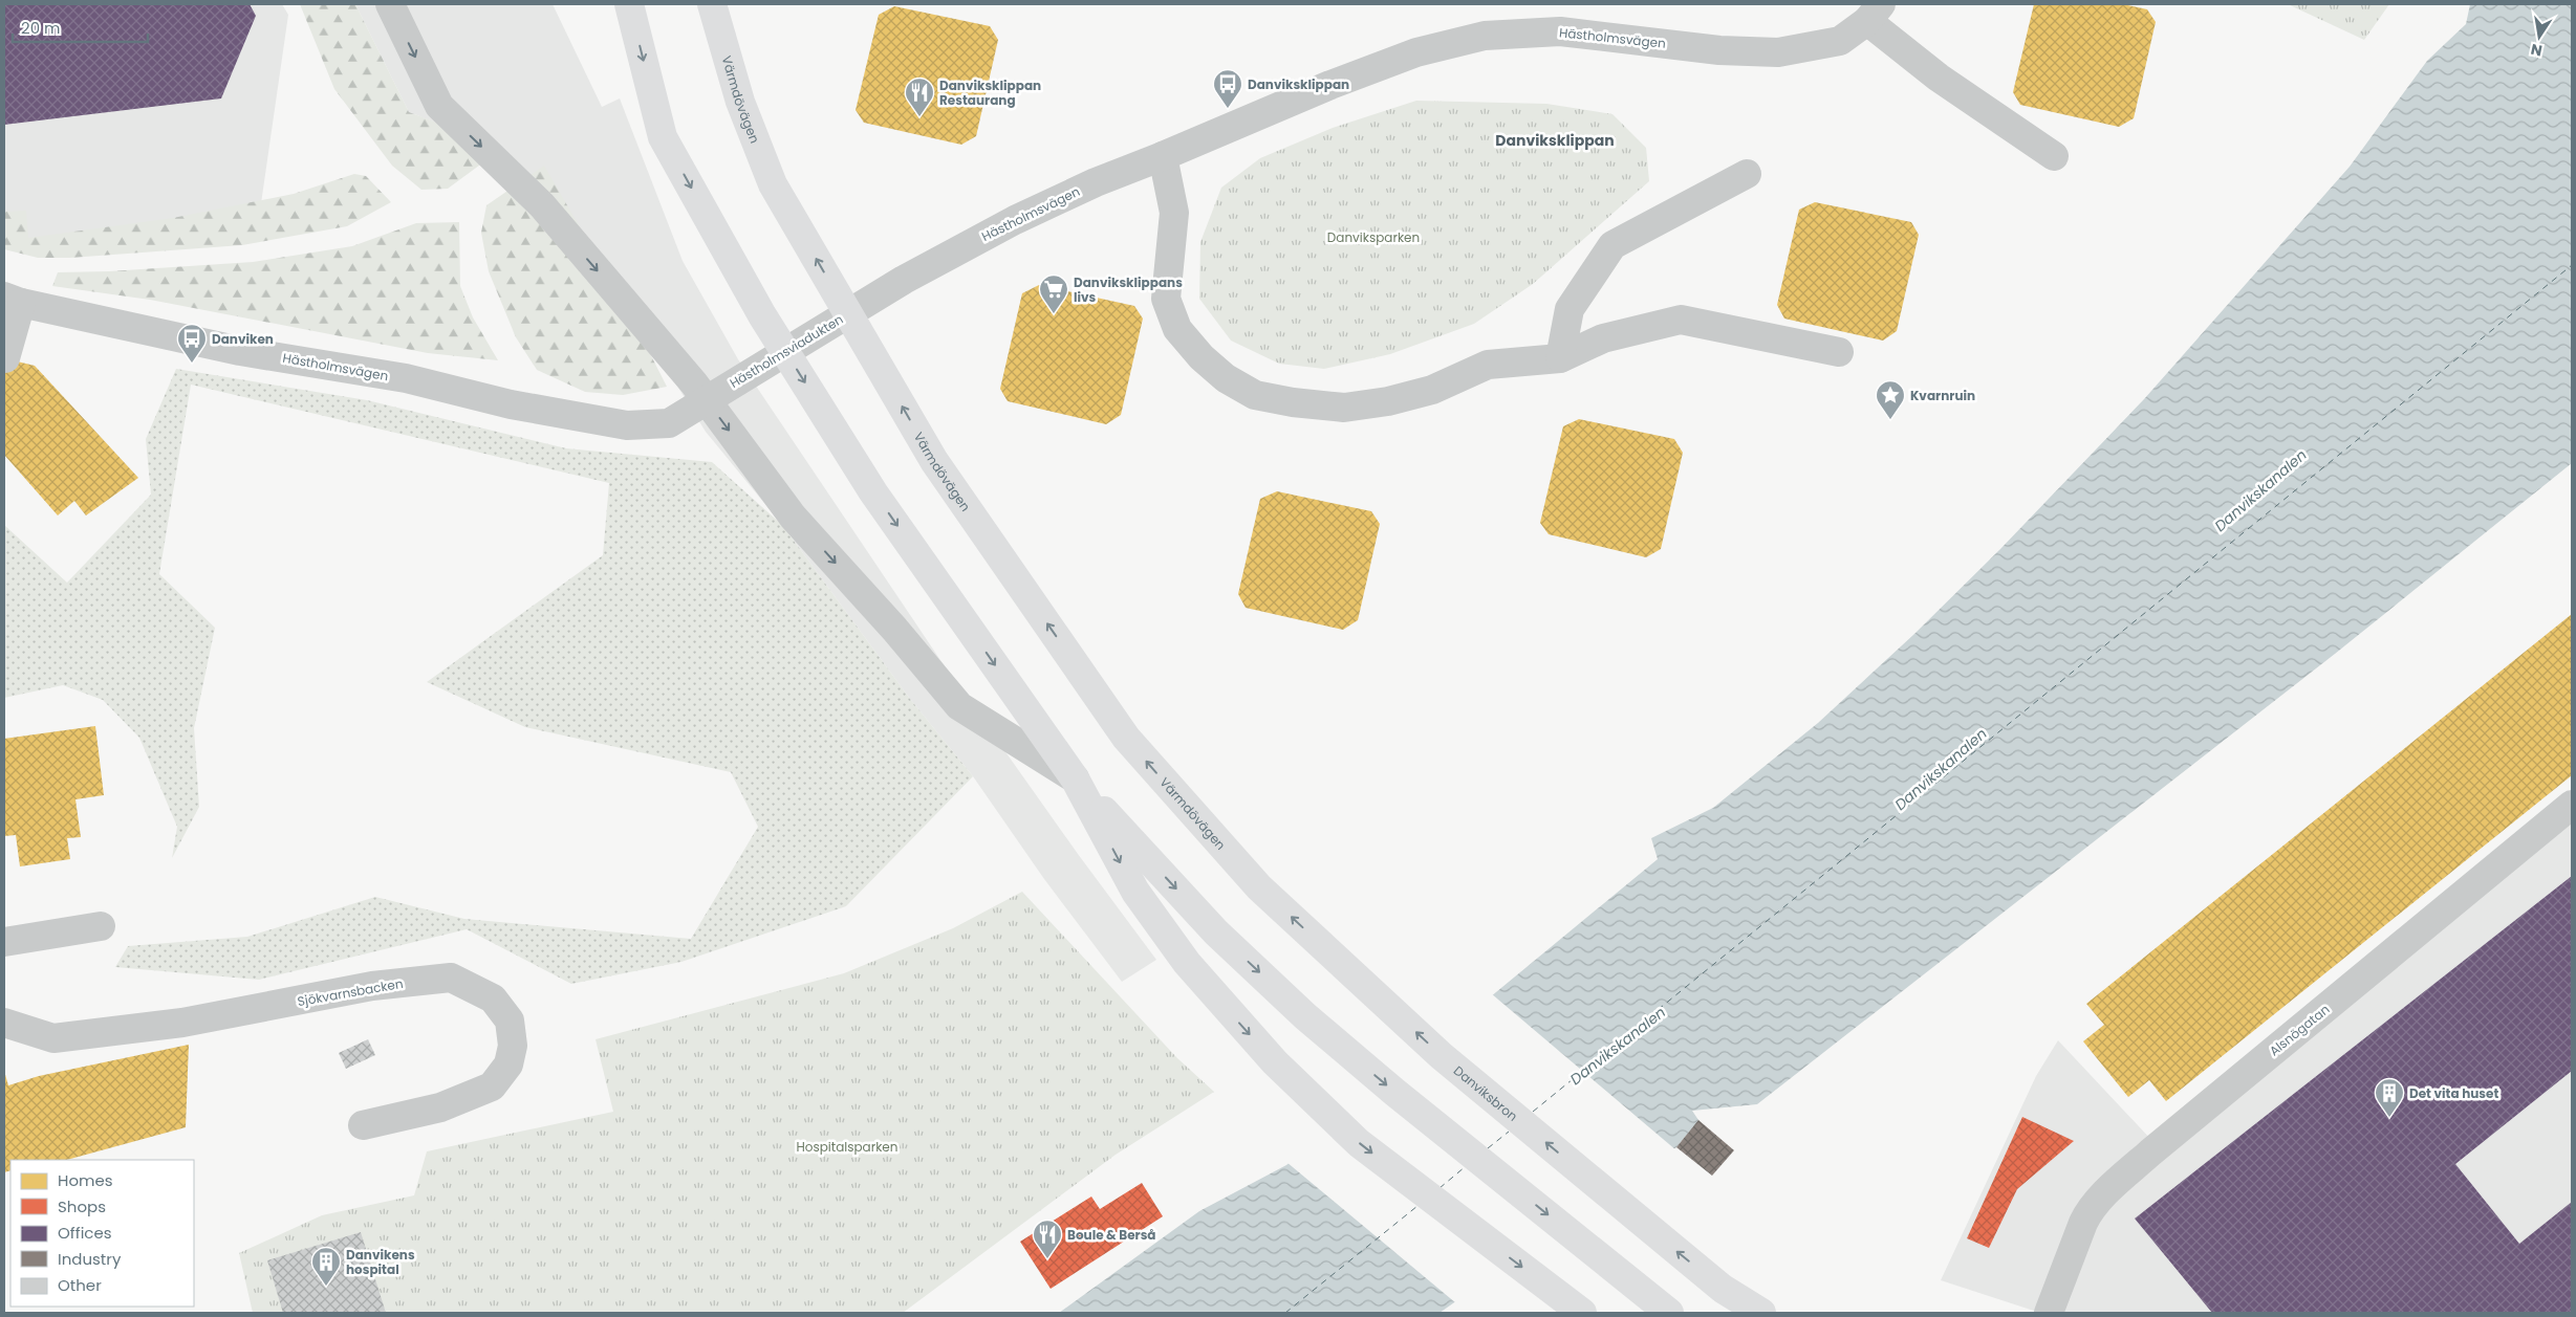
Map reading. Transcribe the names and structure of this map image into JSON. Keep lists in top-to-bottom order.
{
  "streets": {
    "main road": ["Värmdövägen", "Danviksbron"],
    "street": [
      "Hästholmsvägen",
      "Hästholmsviadukten",
      "Sjökvarnsbacken",
      "Alsnögatan"
    ]
  },
  "crossings": [
    ["Hästholmsvägen", "Hästholmsviadukten"],
    ["Värmdövägen", "Danviksbron"]
  ],
  "districts": ["Danviksklippan"],
  "water": ["Danvikskanalen"],
  "parks": ["Danviksparken", "Hospitalsparken"],
  "places": {
    "bus stop": ["Danviksklippan", "Danviken"],
    "restaurant": ["Danviksklippan Restaurang", "Boule & Berså"],
    "supermarket": ["Danviksklippans livs"],
    "place": ["Kvarnruin"],
    "building": ["Det vita huset", "Danvikens hospital"]
  },
  "legend": [
    "Homes",
    "Shops",
    "Offices",
    "Industry",
    "Other"
  ],
  "scale_bar": "20 m",
  "north": "bottom"
}
